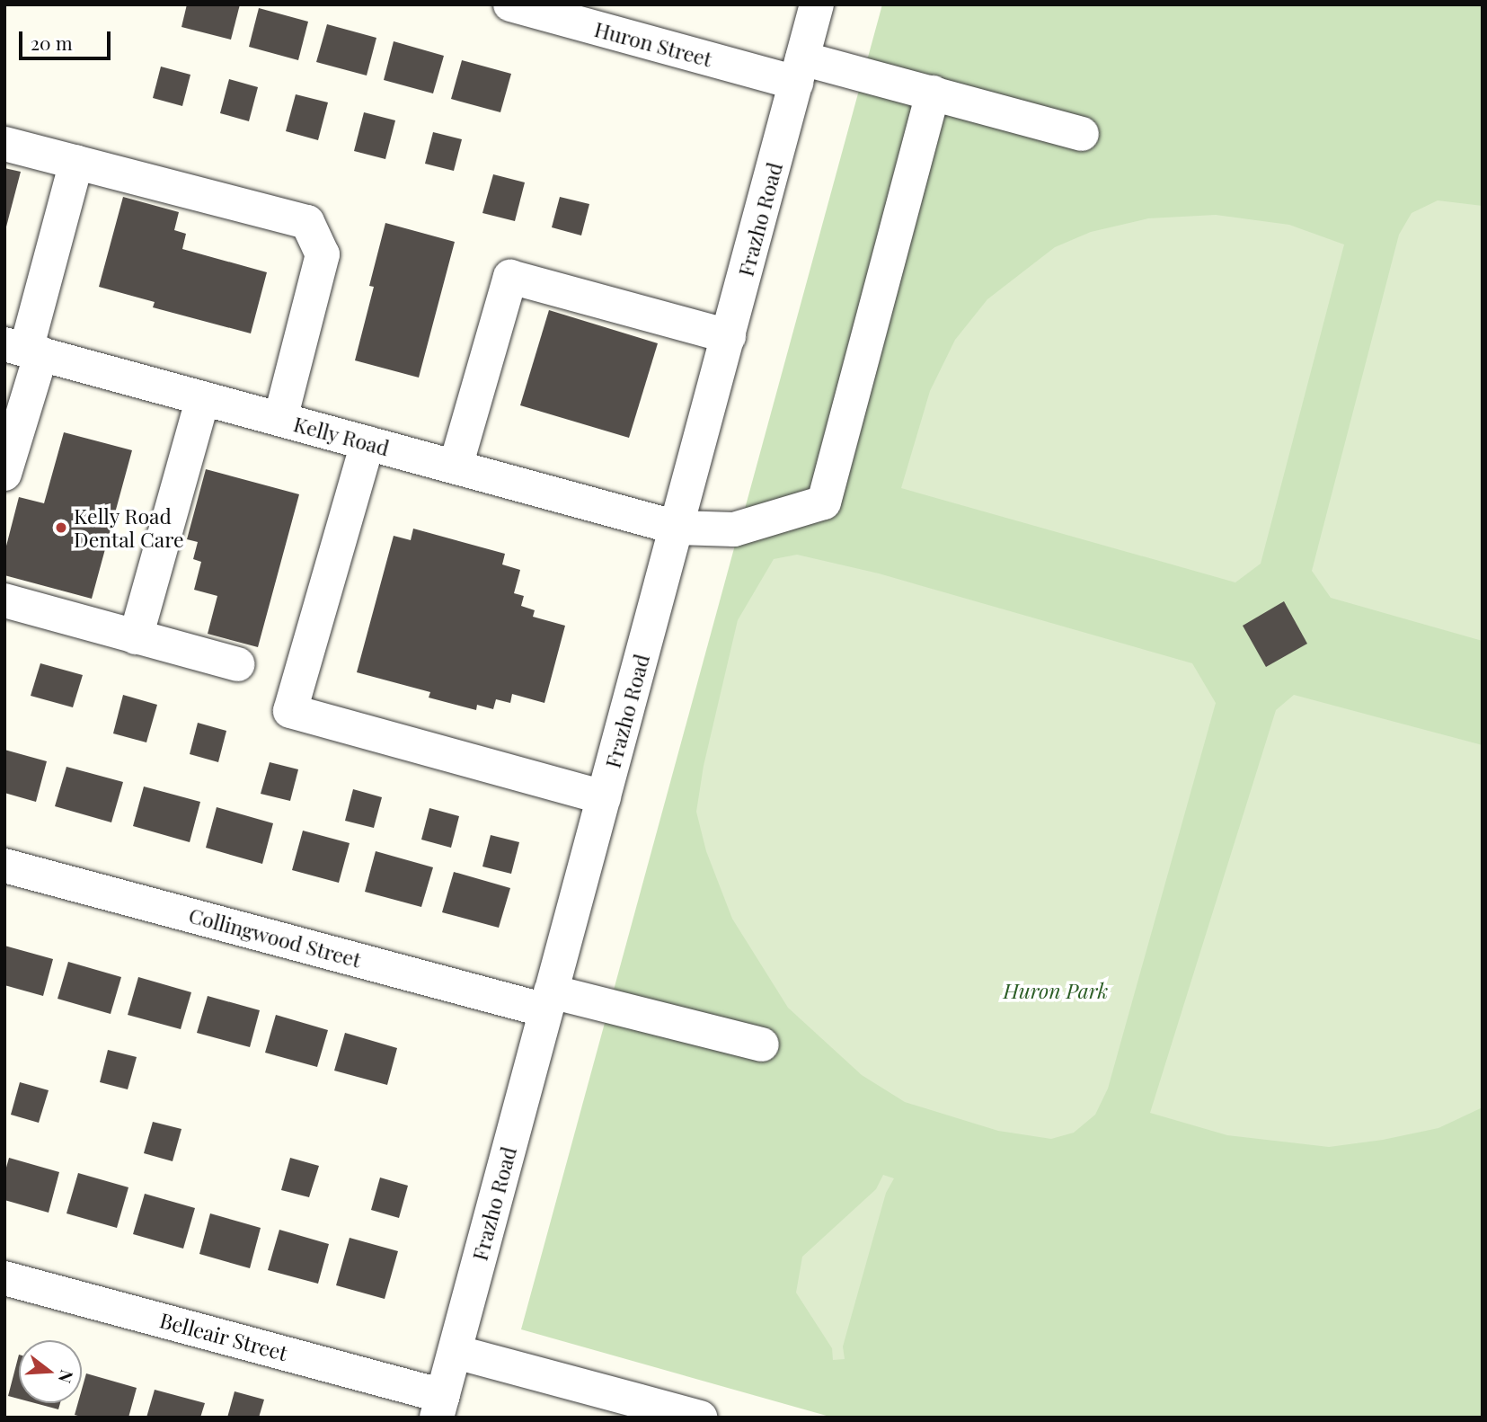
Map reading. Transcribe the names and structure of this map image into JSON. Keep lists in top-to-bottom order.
{
  "streets": {
    "street": [
      "Huron Street",
      "Frazho Road",
      "Kelly Road",
      "Collingwood Street",
      "Belleair Street"
    ]
  },
  "crossings": [
    ["Huron Street", "Frazho Road"],
    ["Huron Street", "Kelly Road"],
    ["Frazho Road", "Kelly Road"],
    ["Frazho Road", "Collingwood Street"],
    ["Frazho Road", "Belleair Street"]
  ],
  "parks": ["Huron Park"],
  "places": ["Kelly Road Dental Care"],
  "scale_bar": "20 m",
  "north": "right"
}
